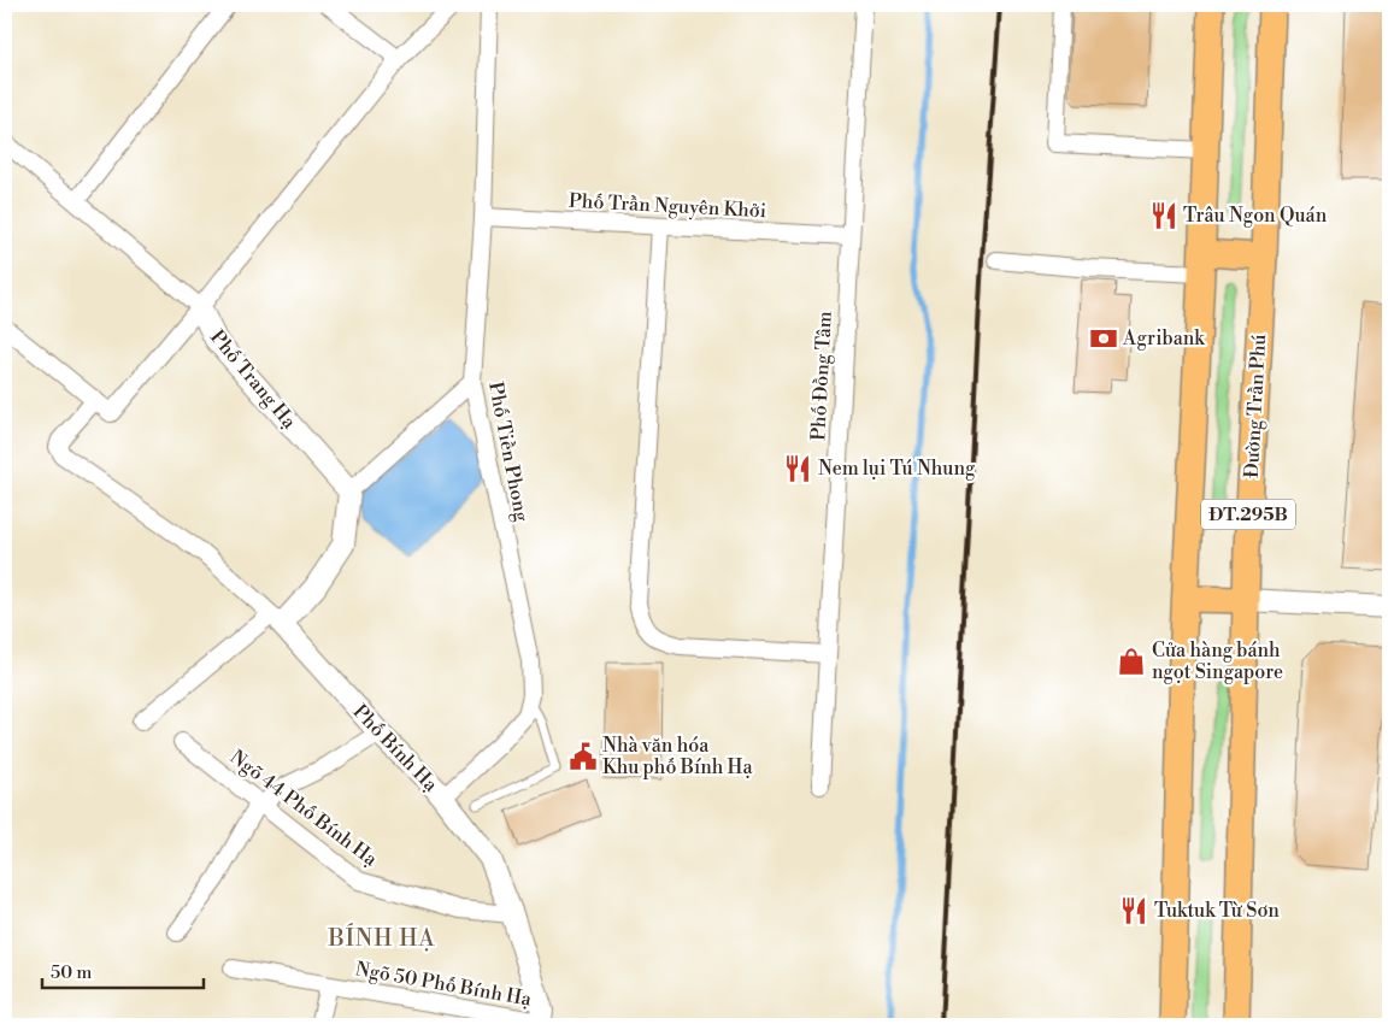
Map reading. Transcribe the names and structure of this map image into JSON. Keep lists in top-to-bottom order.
{
  "streets": {
    "main road": ["Đường Trần Phú", "ĐT.295B"],
    "street": [
      "Phố Trần Nguyên Khởi",
      "Phố Đồng Tâm",
      "Phố Trang Hạ",
      "Phố Tiền Phong",
      "Phố Bính Hạ",
      "Ngõ 44 Phố Bính Hạ",
      "Ngõ 50 Phố Bính Hạ"
    ]
  },
  "crossings": [
    ["Phố Trần Nguyên Khởi", "Phố Đồng Tâm"],
    ["Phố Trần Nguyên Khởi", "Phố Tiền Phong"],
    ["Phố Tiền Phong", "Phố Bính Hạ"],
    ["Phố Bính Hạ", "Ngõ 44 Phố Bính Hạ"],
    ["Phố Bính Hạ", "Ngõ 50 Phố Bính Hạ"]
  ],
  "districts": ["BÍNH HẠ"],
  "places": {
    "restaurant": ["Trâu Ngon Quán", "Nem lụi Tú Nhung", "Tuktuk Từ Sơn"],
    "bank": ["Agribank"],
    "shop": ["Cửa hàng bánh ngọt Singapore"],
    "public building": ["Nhà văn hóa Khu phố Bính Hạ"]
  },
  "scale_bar": "50 m"
}
